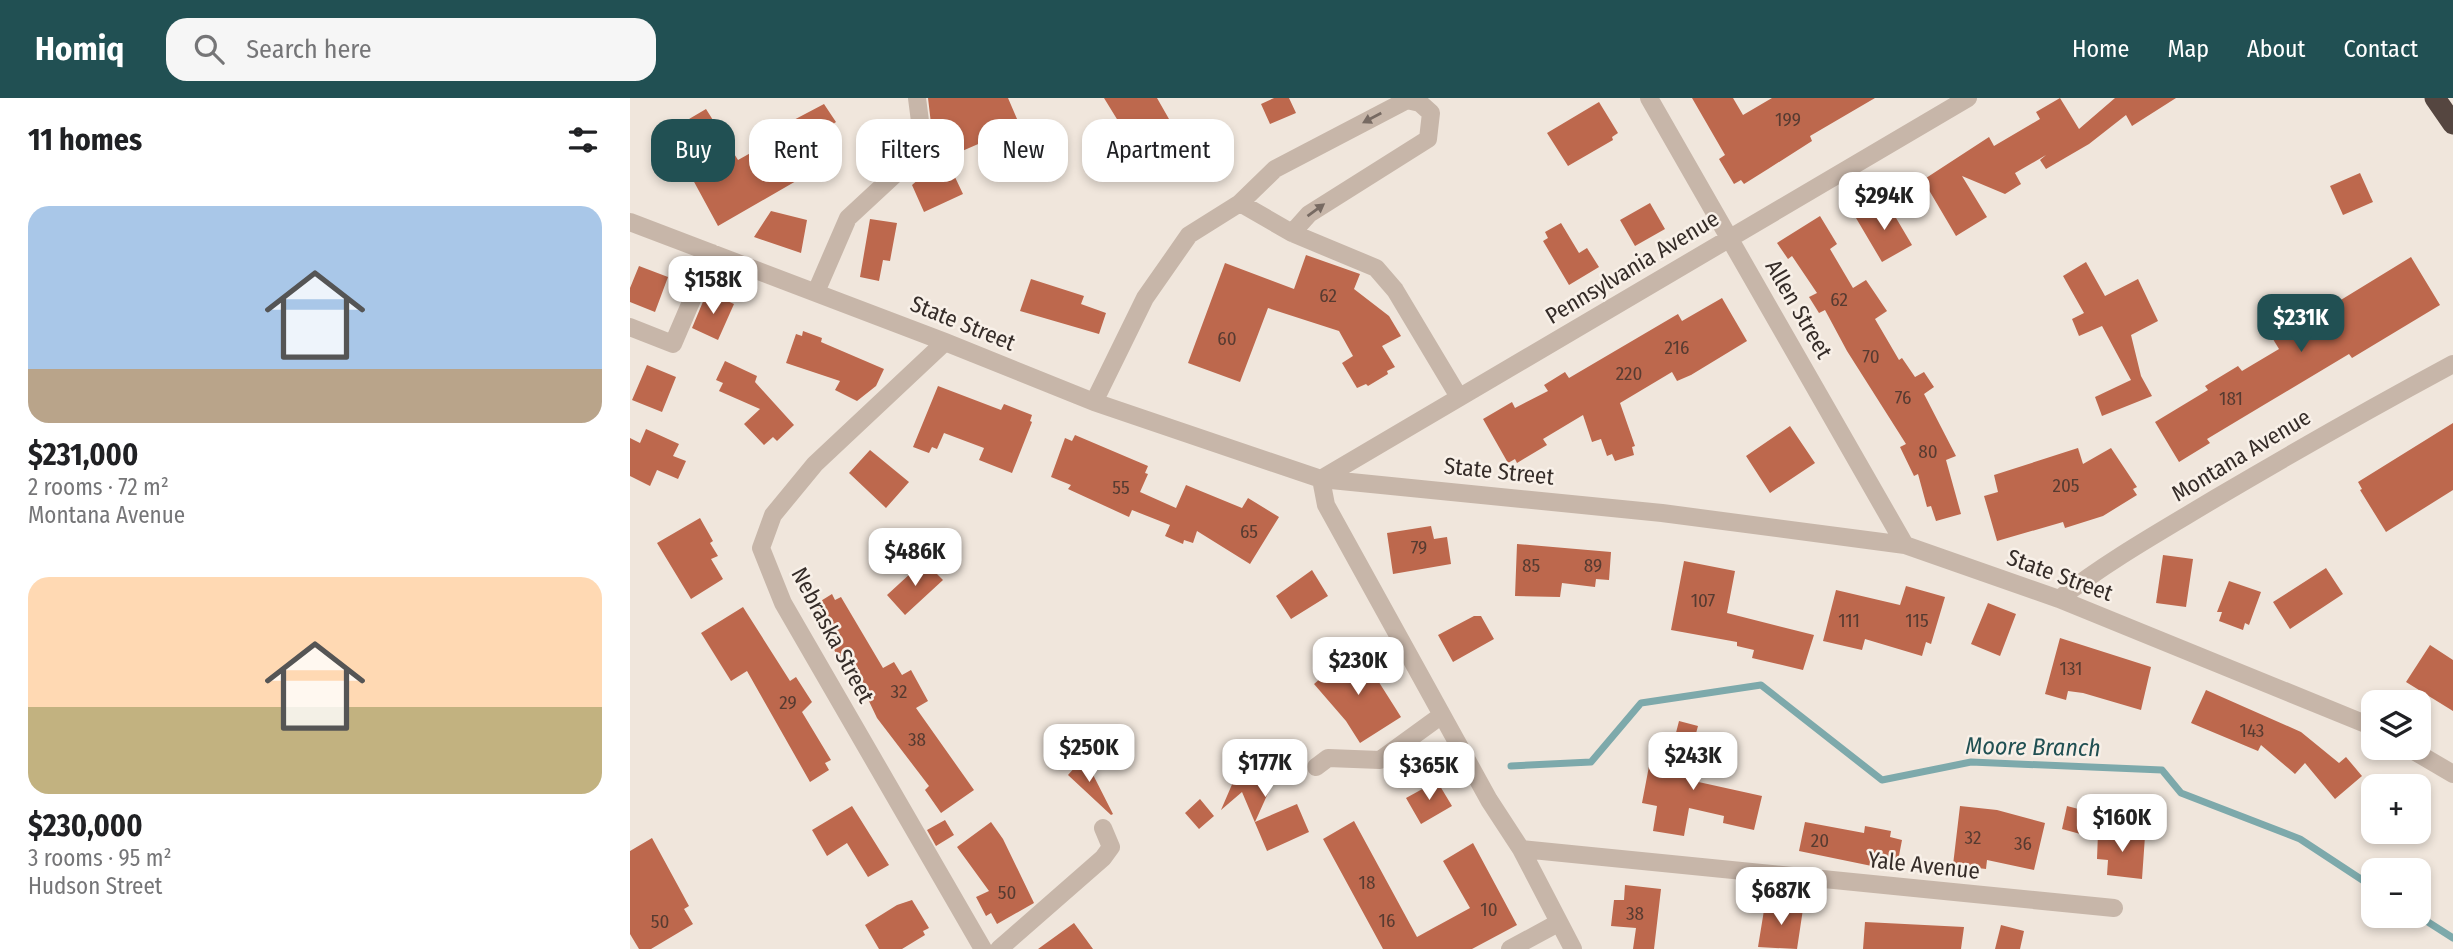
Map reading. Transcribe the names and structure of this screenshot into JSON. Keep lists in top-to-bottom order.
{
  "streets": {
    "street": [
      "Pennsylvania Avenue",
      "Allen Street",
      "State Street",
      "Montana Avenue",
      "Nebraska Street",
      "Yale Avenue"
    ]
  },
  "crossings": [
    ["Pennsylvania Avenue", "Allen Street"],
    ["Pennsylvania Avenue", "State Street"],
    ["Allen Street", "State Street"],
    ["State Street", "Montana Avenue"],
    ["State Street", "Nebraska Street"]
  ],
  "water": ["Moore Branch"],
  "house_numbers": [
    "199",
    "62",
    "62",
    "60",
    "216",
    "70",
    "220",
    "76",
    "181",
    "80",
    "205",
    "55",
    "65",
    "79",
    "85",
    "89",
    "107",
    "111",
    "115",
    "131",
    "32",
    "29",
    "143",
    "38",
    "32",
    "20",
    "36",
    "18",
    "50",
    "10",
    "38",
    "16",
    "50"
  ],
  "page": {
    "header": "Homiq",
    "search": "Search here",
    "nav": [
      "Home",
      "Map",
      "About",
      "Contact"
    ],
    "heading": "11 homes",
    "chip": [
      "Buy",
      "Rent",
      "Filters",
      "New",
      "Apartment"
    ],
    "price": [
      "$294K",
      "$158K",
      "$231K",
      "$486K",
      "$230K",
      "$250K",
      "$243K",
      "$177K",
      "$365K",
      "$160K",
      "$687K"
    ],
    "list": [
      {
        "name": "$231,000",
        "note": "2 rooms · 72 m² · Montana Avenue"
      },
      {
        "name": "$230,000",
        "note": "3 rooms · 95 m² · Hudson Street"
      }
    ],
    "map_buttons": ["+", "−"]
  }
}
